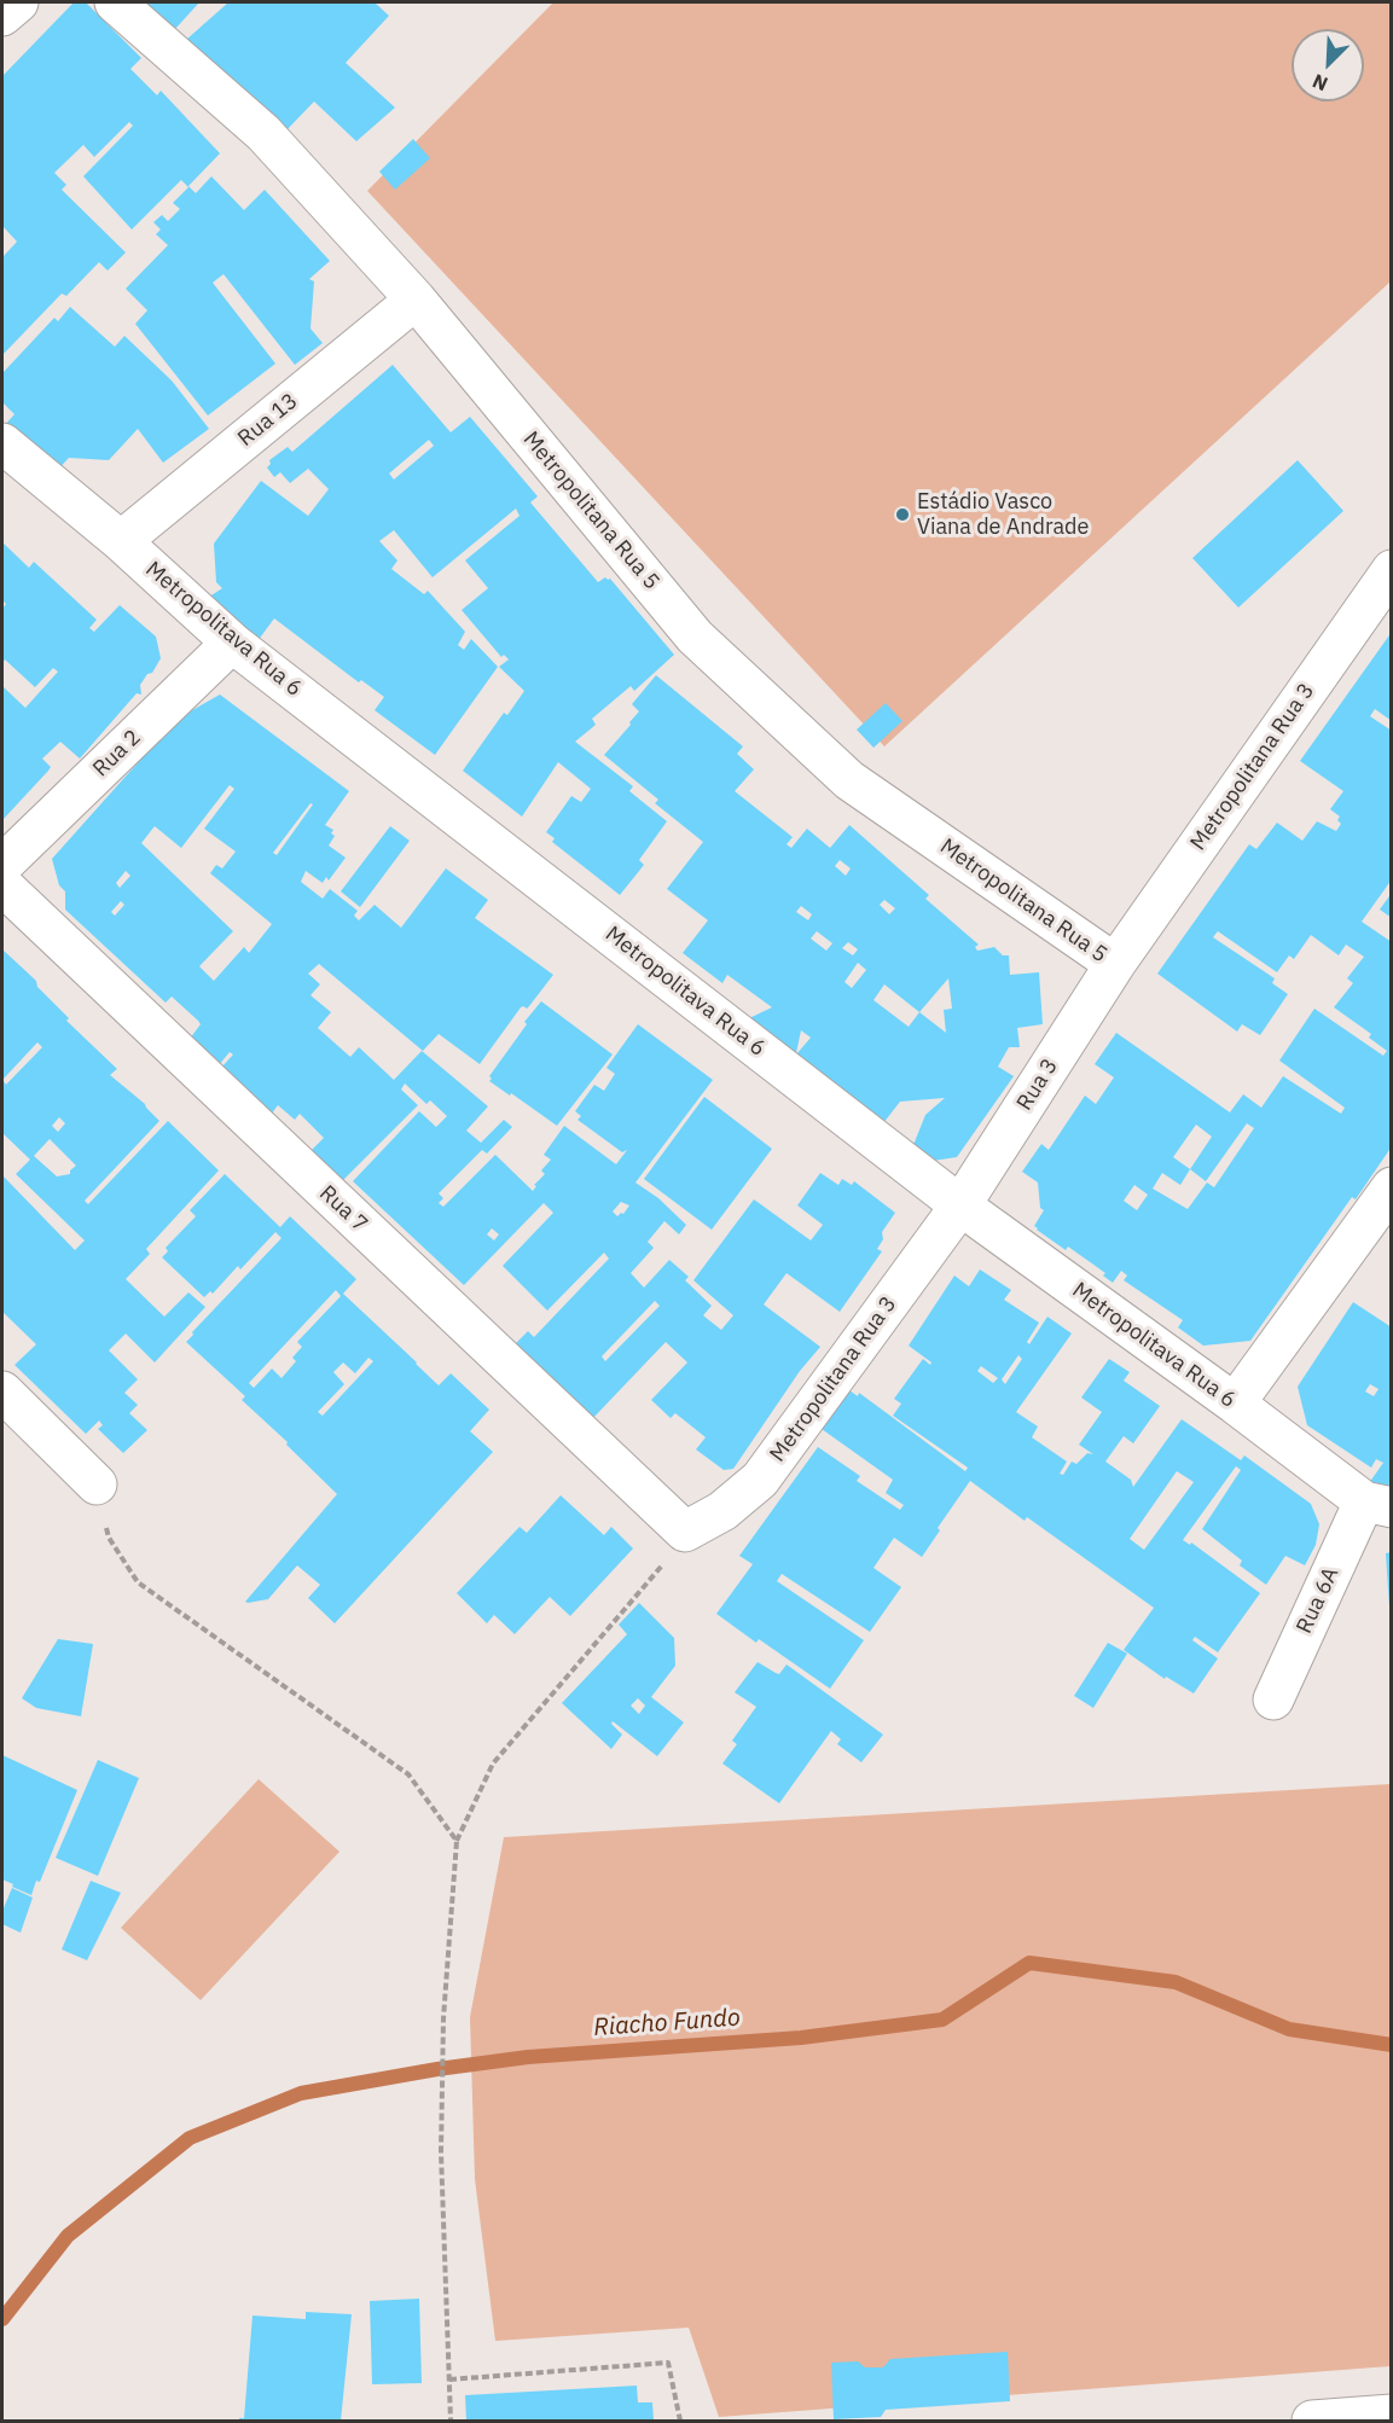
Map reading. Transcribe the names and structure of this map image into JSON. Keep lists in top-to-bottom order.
{
  "streets": {
    "street": [
      "Rua 13",
      "Metropolitana Rua 5",
      "Metropolitava Rua 6",
      "Rua 2",
      "Metropolitana Rua 3",
      "Rua 3",
      "Rua 7",
      "Rua 6A"
    ]
  },
  "crossings": [
    ["Rua 13", "Metropolitana Rua 5"],
    ["Rua 13", "Metropolitava Rua 6"],
    ["Metropolitana Rua 5", "Metropolitana Rua 3"],
    ["Metropolitana Rua 5", "Rua 3"],
    ["Metropolitava Rua 6", "Rua 2"],
    ["Metropolitava Rua 6", "Metropolitana Rua 3"],
    ["Metropolitava Rua 6", "Rua 3"],
    ["Metropolitava Rua 6", "Rua 6A"],
    ["Metropolitana Rua 3", "Rua 3"],
    ["Metropolitana Rua 3", "Rua 7"]
  ],
  "water": ["Riacho Fundo"],
  "places": ["Estádio Vasco Viana de Andrade"],
  "north": "bottom left"
}
